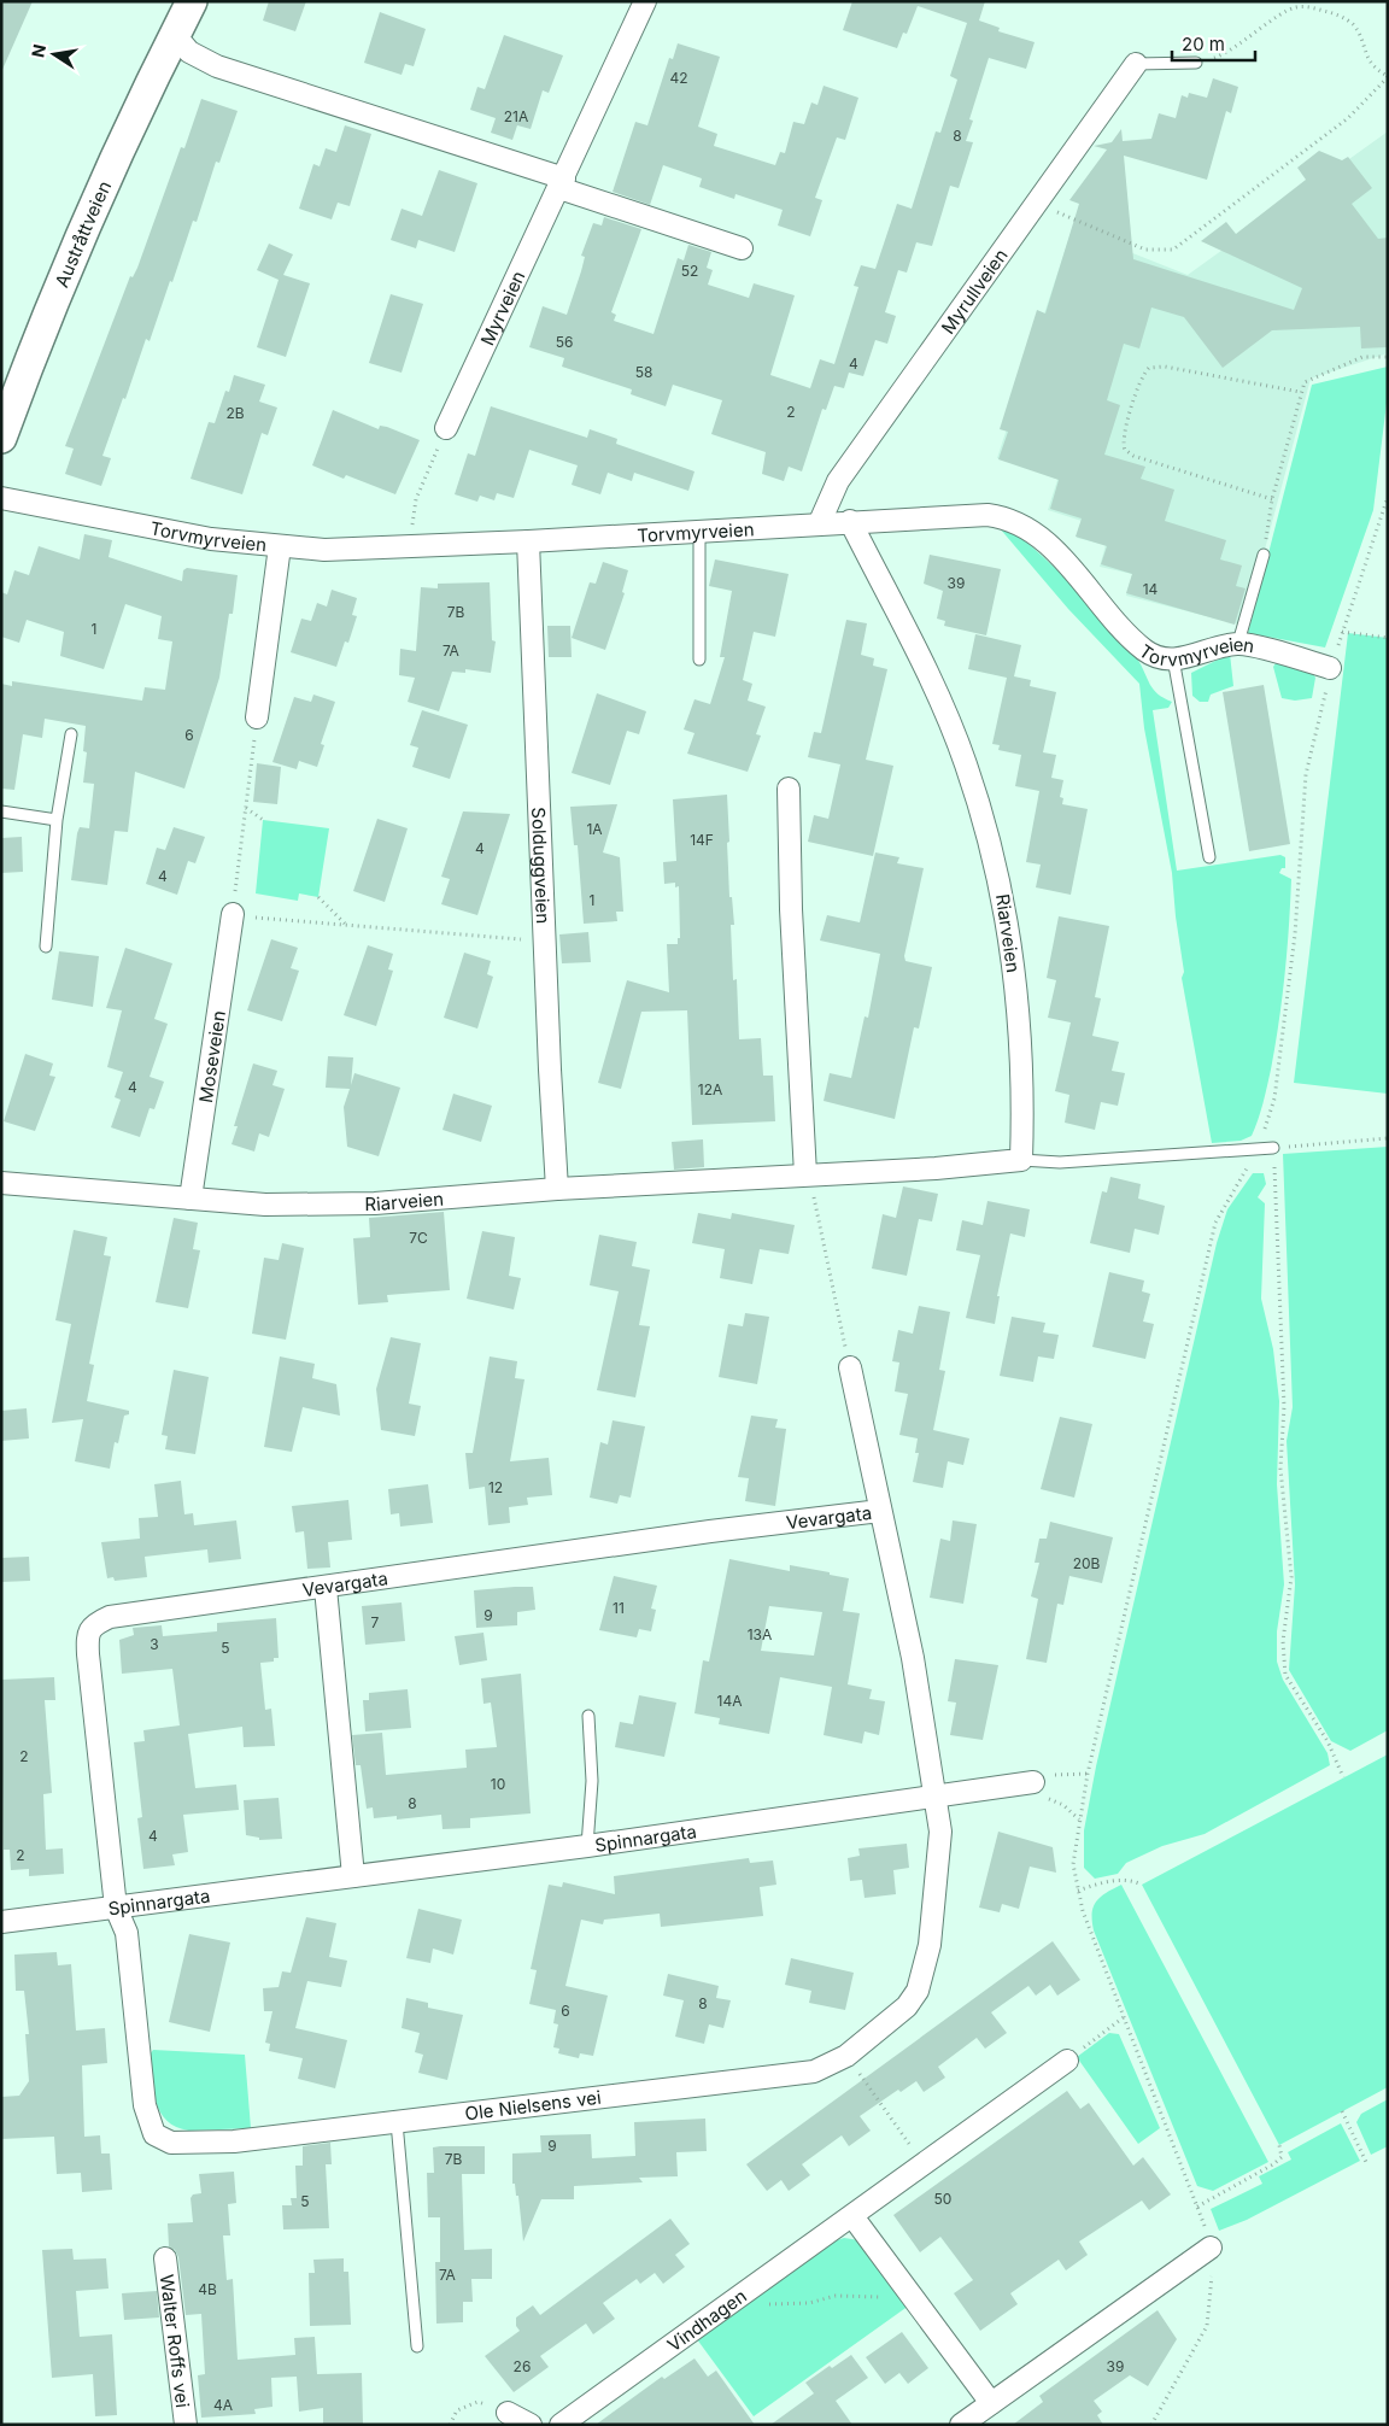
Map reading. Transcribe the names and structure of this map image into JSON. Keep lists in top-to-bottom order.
{
  "streets": {
    "main road": ["Austråttveien"],
    "street": [
      "Myrullveien",
      "Myrveien",
      "Torvmyrveien",
      "Solduggveien",
      "Riarveien",
      "Moseveien",
      "Vevargata",
      "Spinnargata",
      "Ole Nielsens vei",
      "Vindhagen",
      "Walter Roffs vei"
    ]
  },
  "crossings": [
    ["Myrullveien", "Torvmyrveien"],
    ["Torvmyrveien", "Solduggveien"],
    ["Torvmyrveien", "Riarveien"],
    ["Solduggveien", "Riarveien"],
    ["Riarveien", "Moseveien"],
    ["Vevargata", "Spinnargata"],
    ["Vevargata", "Ole Nielsens vei"],
    ["Spinnargata", "Ole Nielsens vei"]
  ],
  "house_numbers": [
    "42",
    "21A",
    "8",
    "52",
    "56",
    "4",
    "58",
    "2",
    "2B",
    "39",
    "14",
    "7B",
    "1",
    "7A",
    "6",
    "1A",
    "14F",
    "4",
    "4",
    "1",
    "4",
    "12A",
    "7C",
    "12",
    "20B",
    "11",
    "9",
    "7",
    "13A",
    "3",
    "5",
    "14A",
    "2",
    "10",
    "8",
    "4",
    "2",
    "8",
    "6",
    "9",
    "7B",
    "50",
    "5",
    "7A",
    "4B",
    "26",
    "39",
    "4A"
  ],
  "scale_bar": "20 m",
  "north": "left"
}
